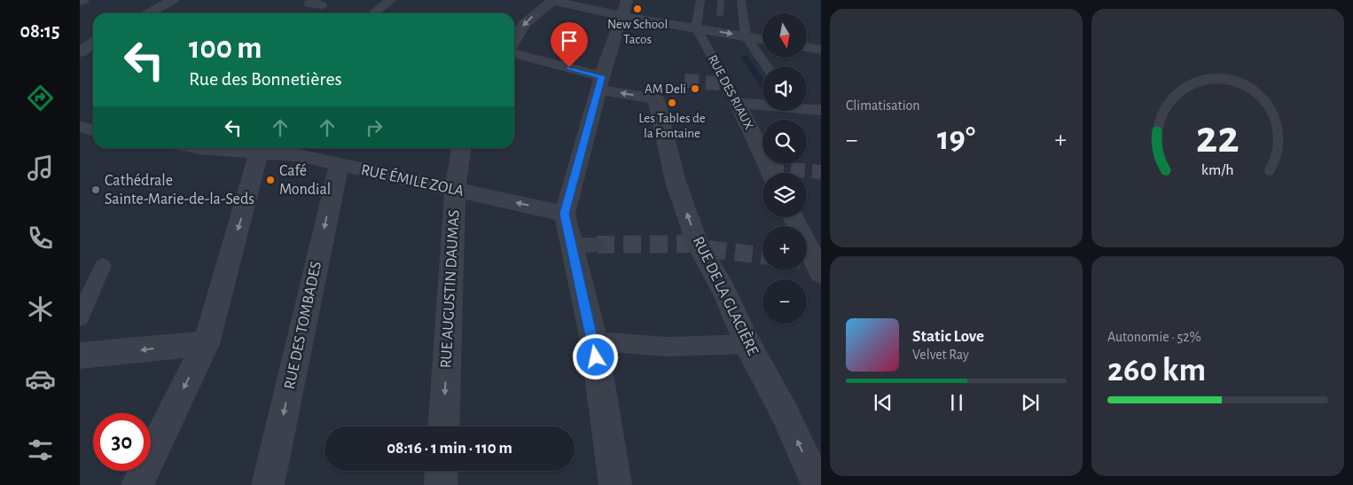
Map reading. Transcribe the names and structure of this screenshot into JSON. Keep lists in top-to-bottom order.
{
  "streets": {
    "street": [
      "RUE DES RIAUX",
      "RUE ÉMILE ZOLA",
      "RUE AUGUSTIN DAUMAS",
      "RUE DE LA GLACIÈRE",
      "RUE DES TOMBADES"
    ]
  },
  "crossings": [
    ["RUE ÉMILE ZOLA", "RUE AUGUSTIN DAUMAS"],
    ["RUE ÉMILE ZOLA", "RUE DES TOMBADES"]
  ],
  "places": [
    "New School Tacos",
    "AM Deli",
    "Les Tables de la Fontaine",
    "Café Mondial",
    "Cathédrale Sainte-Marie-de-la-Seds"
  ],
  "north": "bottom",
  "page": {
    "tabs": "08:15",
    "tile": [
      "Climatisation",
      ["Autonomie · 52%", "260 km"]
    ],
    "map_buttons": ["+", "−"],
    "turn": ["100 m", "Rue des Bonnetières"],
    "heat": ["−", "19°", "+"],
    "song": ["Static Love", "Velvet Ray"],
    "limit": "30",
    "trip": "08:16 · 1 min · 110 m",
    "gauge": ["22", "km/h"]
  }
}
